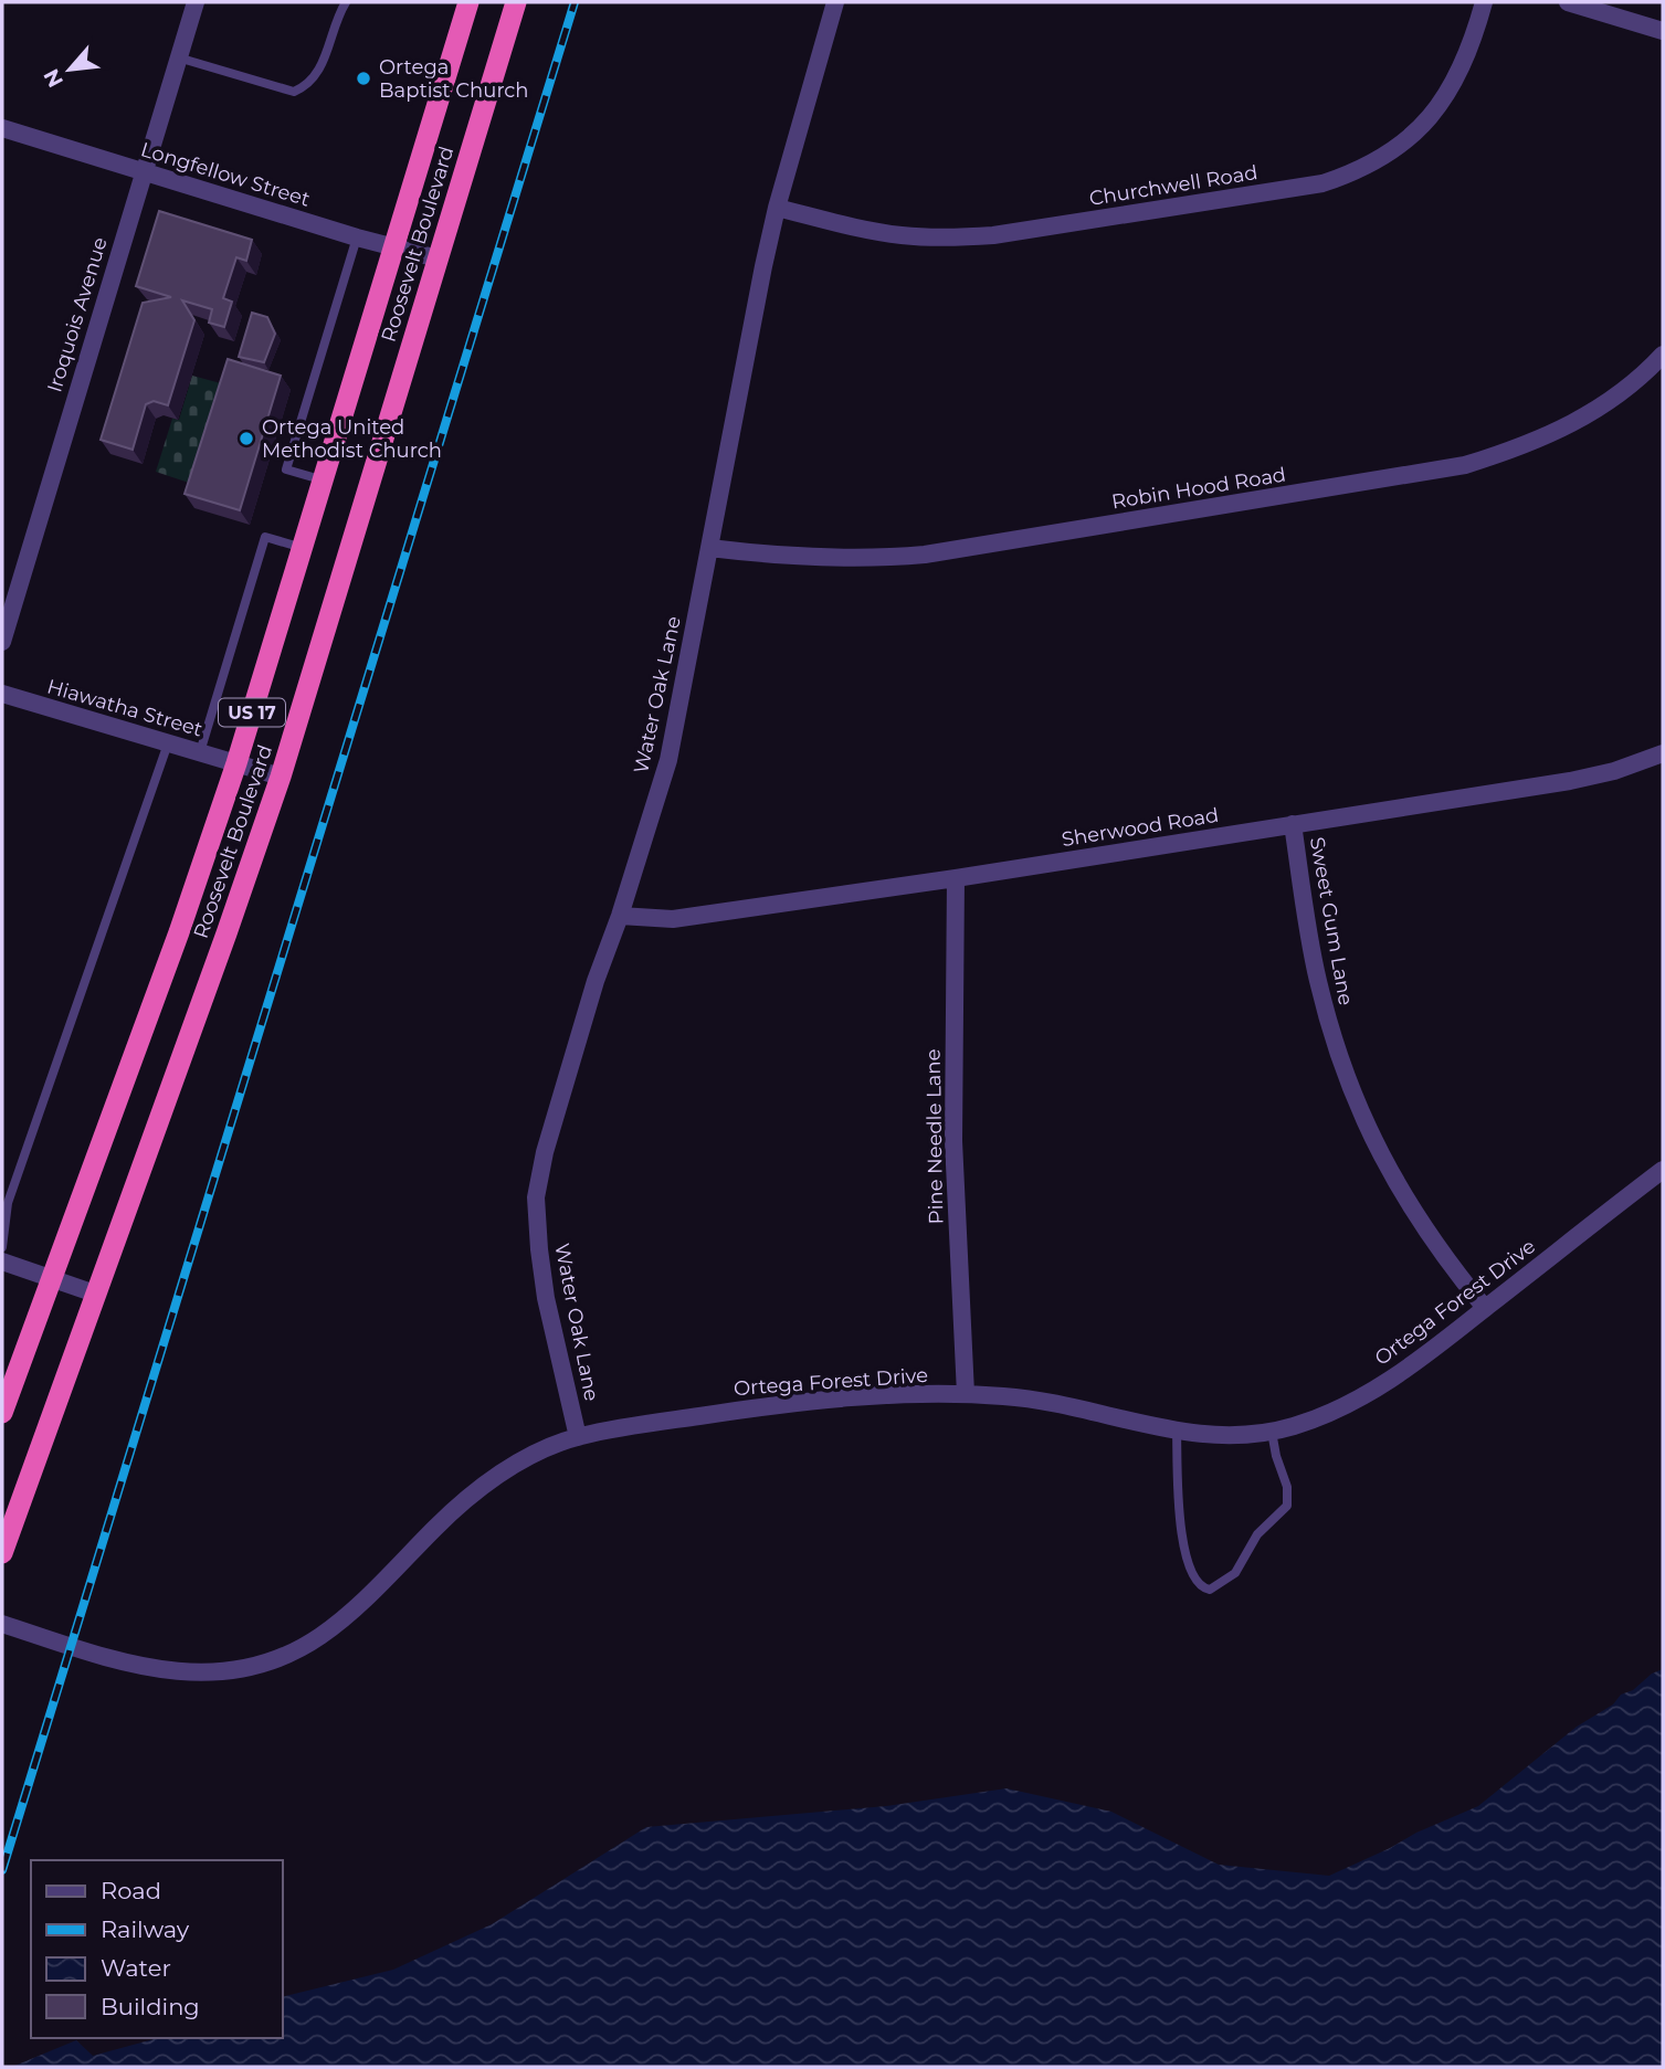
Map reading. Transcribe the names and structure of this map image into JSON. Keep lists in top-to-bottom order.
{
  "streets": {
    "highway": ["Roosevelt Boulevard", "US 17"],
    "street": [
      "Longfellow Street",
      "Churchwell Road",
      "Iroquois Avenue",
      "Robin Hood Road",
      "Water Oak Lane",
      "Hiawatha Street",
      "Sherwood Road",
      "Sweet Gum Lane",
      "Pine Needle Lane",
      "Ortega Forest Drive"
    ]
  },
  "crossings": [
    ["Longfellow Street", "Roosevelt Boulevard"],
    ["Longfellow Street", "Iroquois Avenue"],
    ["Churchwell Road", "Water Oak Lane"],
    ["Roosevelt Boulevard", "Hiawatha Street"],
    ["Robin Hood Road", "Water Oak Lane"],
    ["Water Oak Lane", "Sherwood Road"],
    ["Water Oak Lane", "Ortega Forest Drive"],
    ["Sherwood Road", "Sweet Gum Lane"],
    ["Sherwood Road", "Pine Needle Lane"],
    ["Sweet Gum Lane", "Ortega Forest Drive"],
    ["Pine Needle Lane", "Ortega Forest Drive"]
  ],
  "places": ["Ortega Baptist Church", "Ortega United Methodist Church"],
  "legend": [
    "Road",
    "Railway",
    "Water",
    "Building"
  ],
  "north": "bottom left"
}
